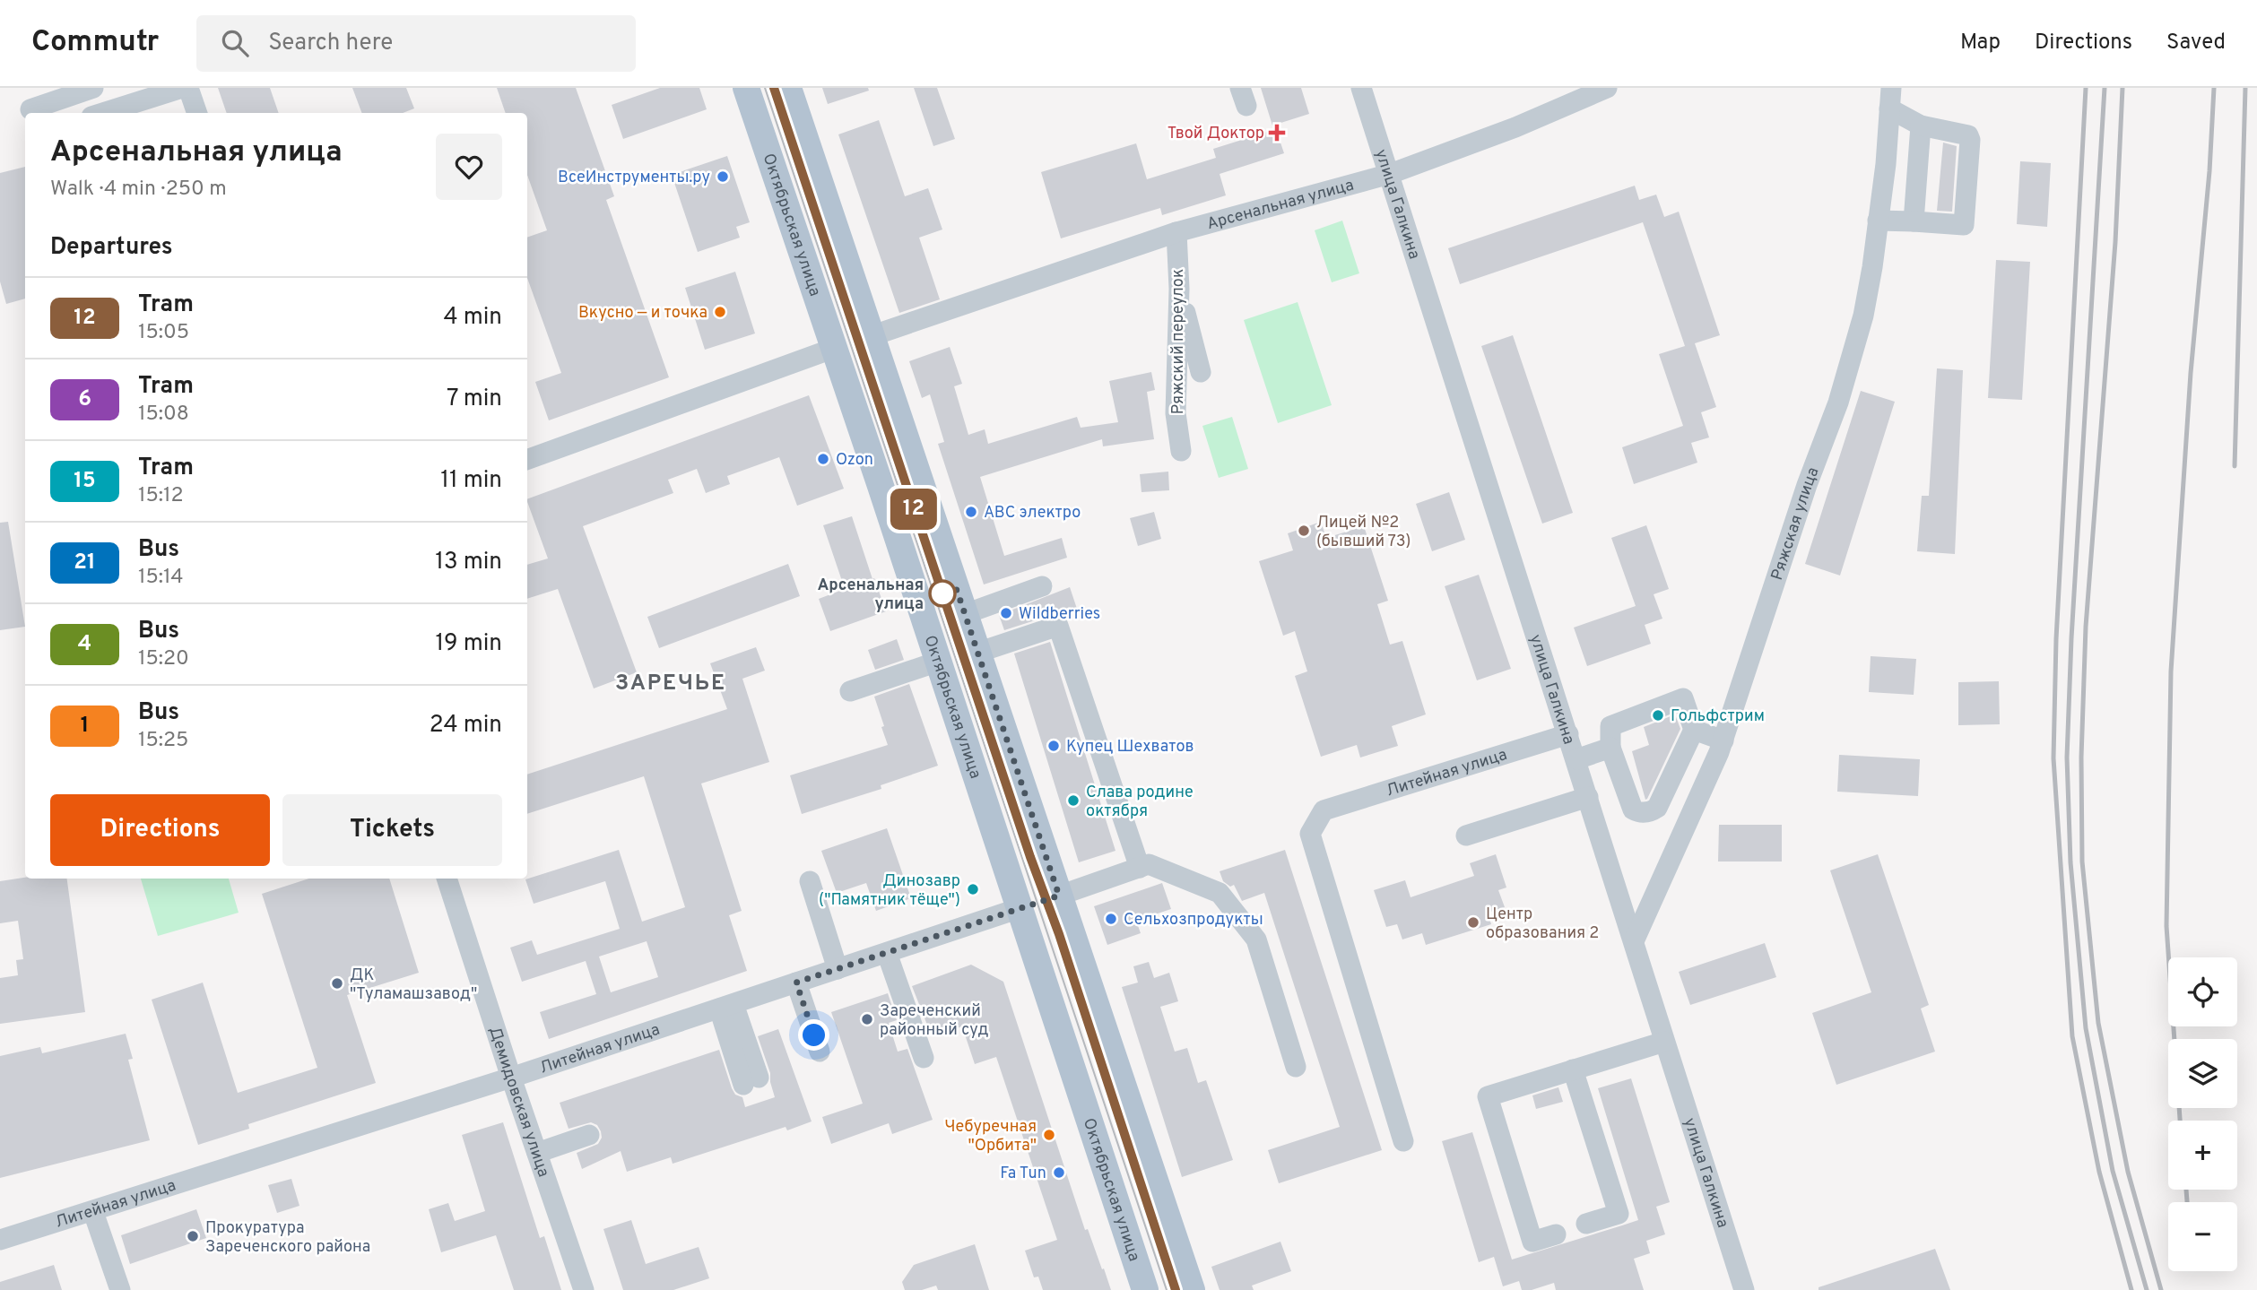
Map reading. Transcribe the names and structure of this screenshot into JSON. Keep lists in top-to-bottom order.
{
  "streets": {
    "main road": ["Арсенальная улица", "Октябрьская улица"],
    "street": [
      "улица Галкина",
      "Ряжский переулок",
      "Ряжская улица",
      "Литейная улица",
      "Демидовская улица"
    ]
  },
  "crossings": [
    ["Арсенальная улица", "улица Галкина"],
    ["Арсенальная улица", "Октябрьская улица"],
    ["Арсенальная улица", "Ряжский переулок"],
    ["улица Галкина", "Ряжская улица"],
    ["улица Галкина", "Литейная улица"],
    ["Октябрьская улица", "Литейная улица"],
    ["Литейная улица", "Демидовская улица"]
  ],
  "districts": ["ЗАРЕЧЬЕ"],
  "places": {
    "health": ["Твой Доктор"],
    "other": [
      "ВсеИнструменты.ру",
      "Вкусно — и точка",
      "Ozon",
      "АВС электро",
      "Лицей №2 (бывший 73)",
      "Арсенальная улица",
      "Wildberries",
      "Гольфстрим",
      "Купец Шехватов",
      "Слава родине октября",
      "Динозавр (\"Памятник тёще\")",
      "Сельхозпродукты",
      "Центр образования 2",
      "ДК \"Туламашзавод\"",
      "Зареченский районный суд",
      "Чебуречная \"Орбита\"",
      "Fa Tun",
      "Прокуратура Зареченского района"
    ]
  },
  "lines": ["tram line 12"],
  "page": {
    "header": "Commutr",
    "search": "Search here",
    "nav": ["Map", "Directions", "Saved"],
    "on_map": "12",
    "heading": [
      ["Арсенальная улица", "Walk · 4 min · 250 m"],
      "Departures"
    ],
    "list": [
      {
        "mark": "12",
        "name": "Tram",
        "note": "15:05",
        "value": "4 min"
      },
      {
        "mark": "6",
        "name": "Tram",
        "note": "15:08",
        "value": "7 min"
      },
      {
        "mark": "15",
        "name": "Tram",
        "note": "15:12",
        "value": "11 min"
      },
      {
        "mark": "21",
        "name": "Bus",
        "note": "15:14",
        "value": "13 min"
      },
      {
        "mark": "4",
        "name": "Bus",
        "note": "15:20",
        "value": "19 min"
      },
      {
        "mark": "1",
        "name": "Bus",
        "note": "15:25",
        "value": "24 min"
      }
    ],
    "buttons": ["Directions", "Tickets"],
    "map_buttons": ["+", "−"]
  }
}
